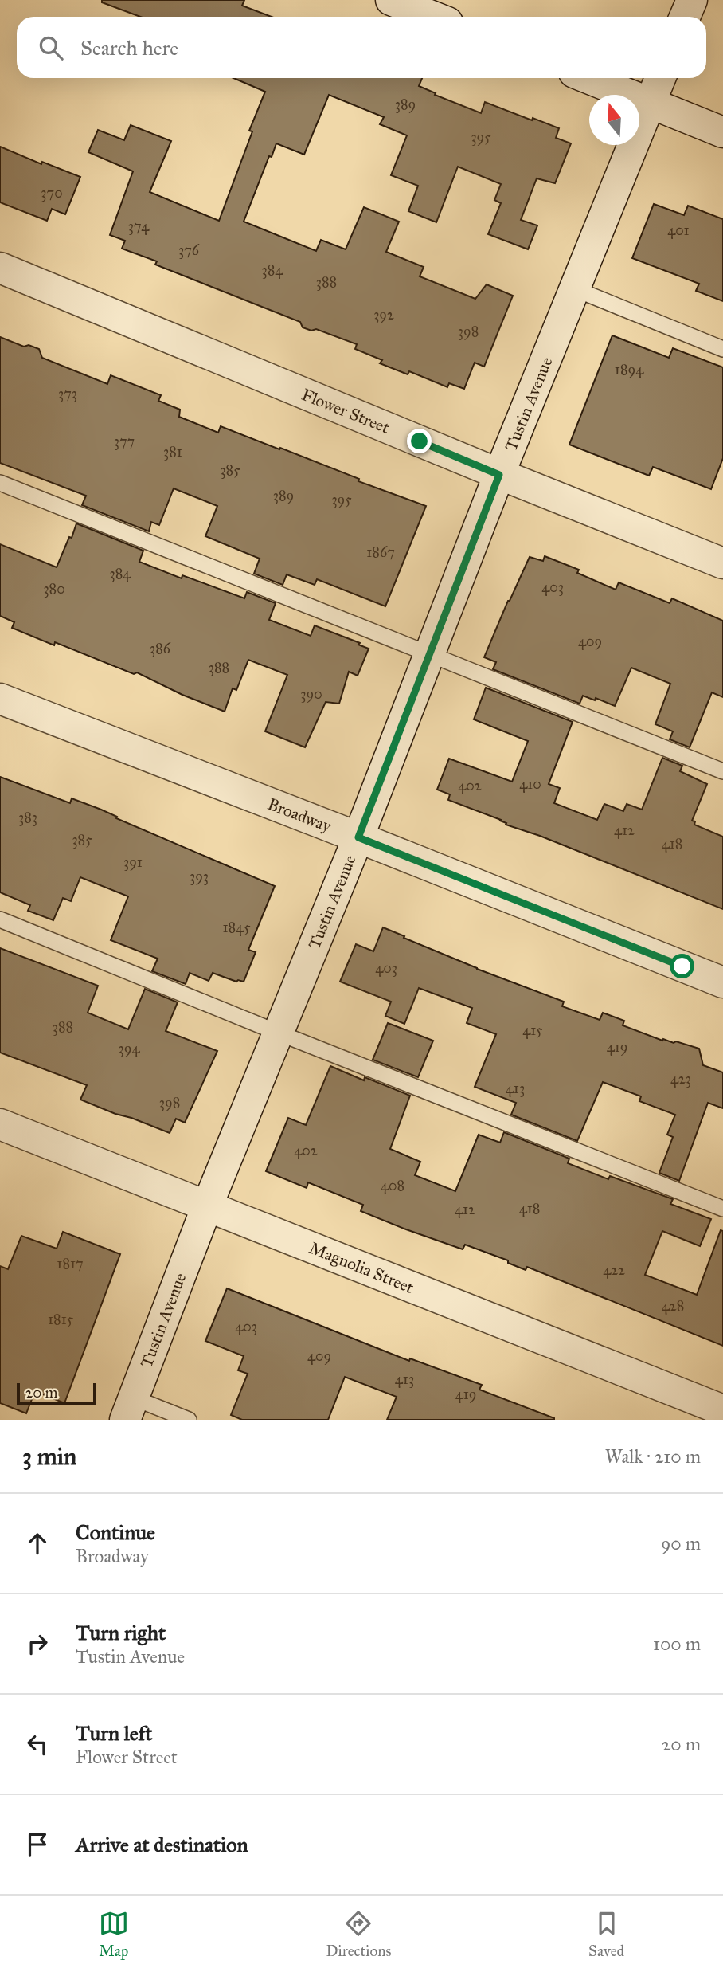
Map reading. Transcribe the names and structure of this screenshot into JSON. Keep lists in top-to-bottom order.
{
  "streets": {
    "street": [
      "Tustin Avenue",
      "Flower Street",
      "Broadway",
      "Magnolia Street"
    ]
  },
  "crossings": [
    ["Tustin Avenue", "Flower Street"],
    ["Tustin Avenue", "Broadway"],
    ["Tustin Avenue", "Magnolia Street"]
  ],
  "house_numbers": [
    "389",
    "395",
    "370",
    "374",
    "401",
    "376",
    "384",
    "388",
    "392",
    "398",
    "1894",
    "373",
    "377",
    "381",
    "385",
    "389",
    "395",
    "1867",
    "384",
    "403",
    "380",
    "409",
    "386",
    "388",
    "390",
    "410",
    "402",
    "383",
    "412",
    "385",
    "418",
    "391",
    "393",
    "1845",
    "403",
    "388",
    "415",
    "419",
    "394",
    "423",
    "413",
    "398",
    "402",
    "408",
    "418",
    "412",
    "1817",
    "422",
    "428",
    "1815",
    "403",
    "409",
    "413",
    "419"
  ],
  "scale_bar": "20 m",
  "north": "top",
  "page": {
    "search": "Search here",
    "scale": "20 m",
    "heading": ["3 min", "Walk · 210 m"],
    "list": [
      ["Continue", "Broadway", "90 m"],
      ["Turn right", "Tustin Avenue", "100 m"],
      ["Turn left", "Flower Street", "20 m"],
      "Arrive at destination"
    ],
    "nav": ["Map", "Directions", "Saved"]
  }
}
